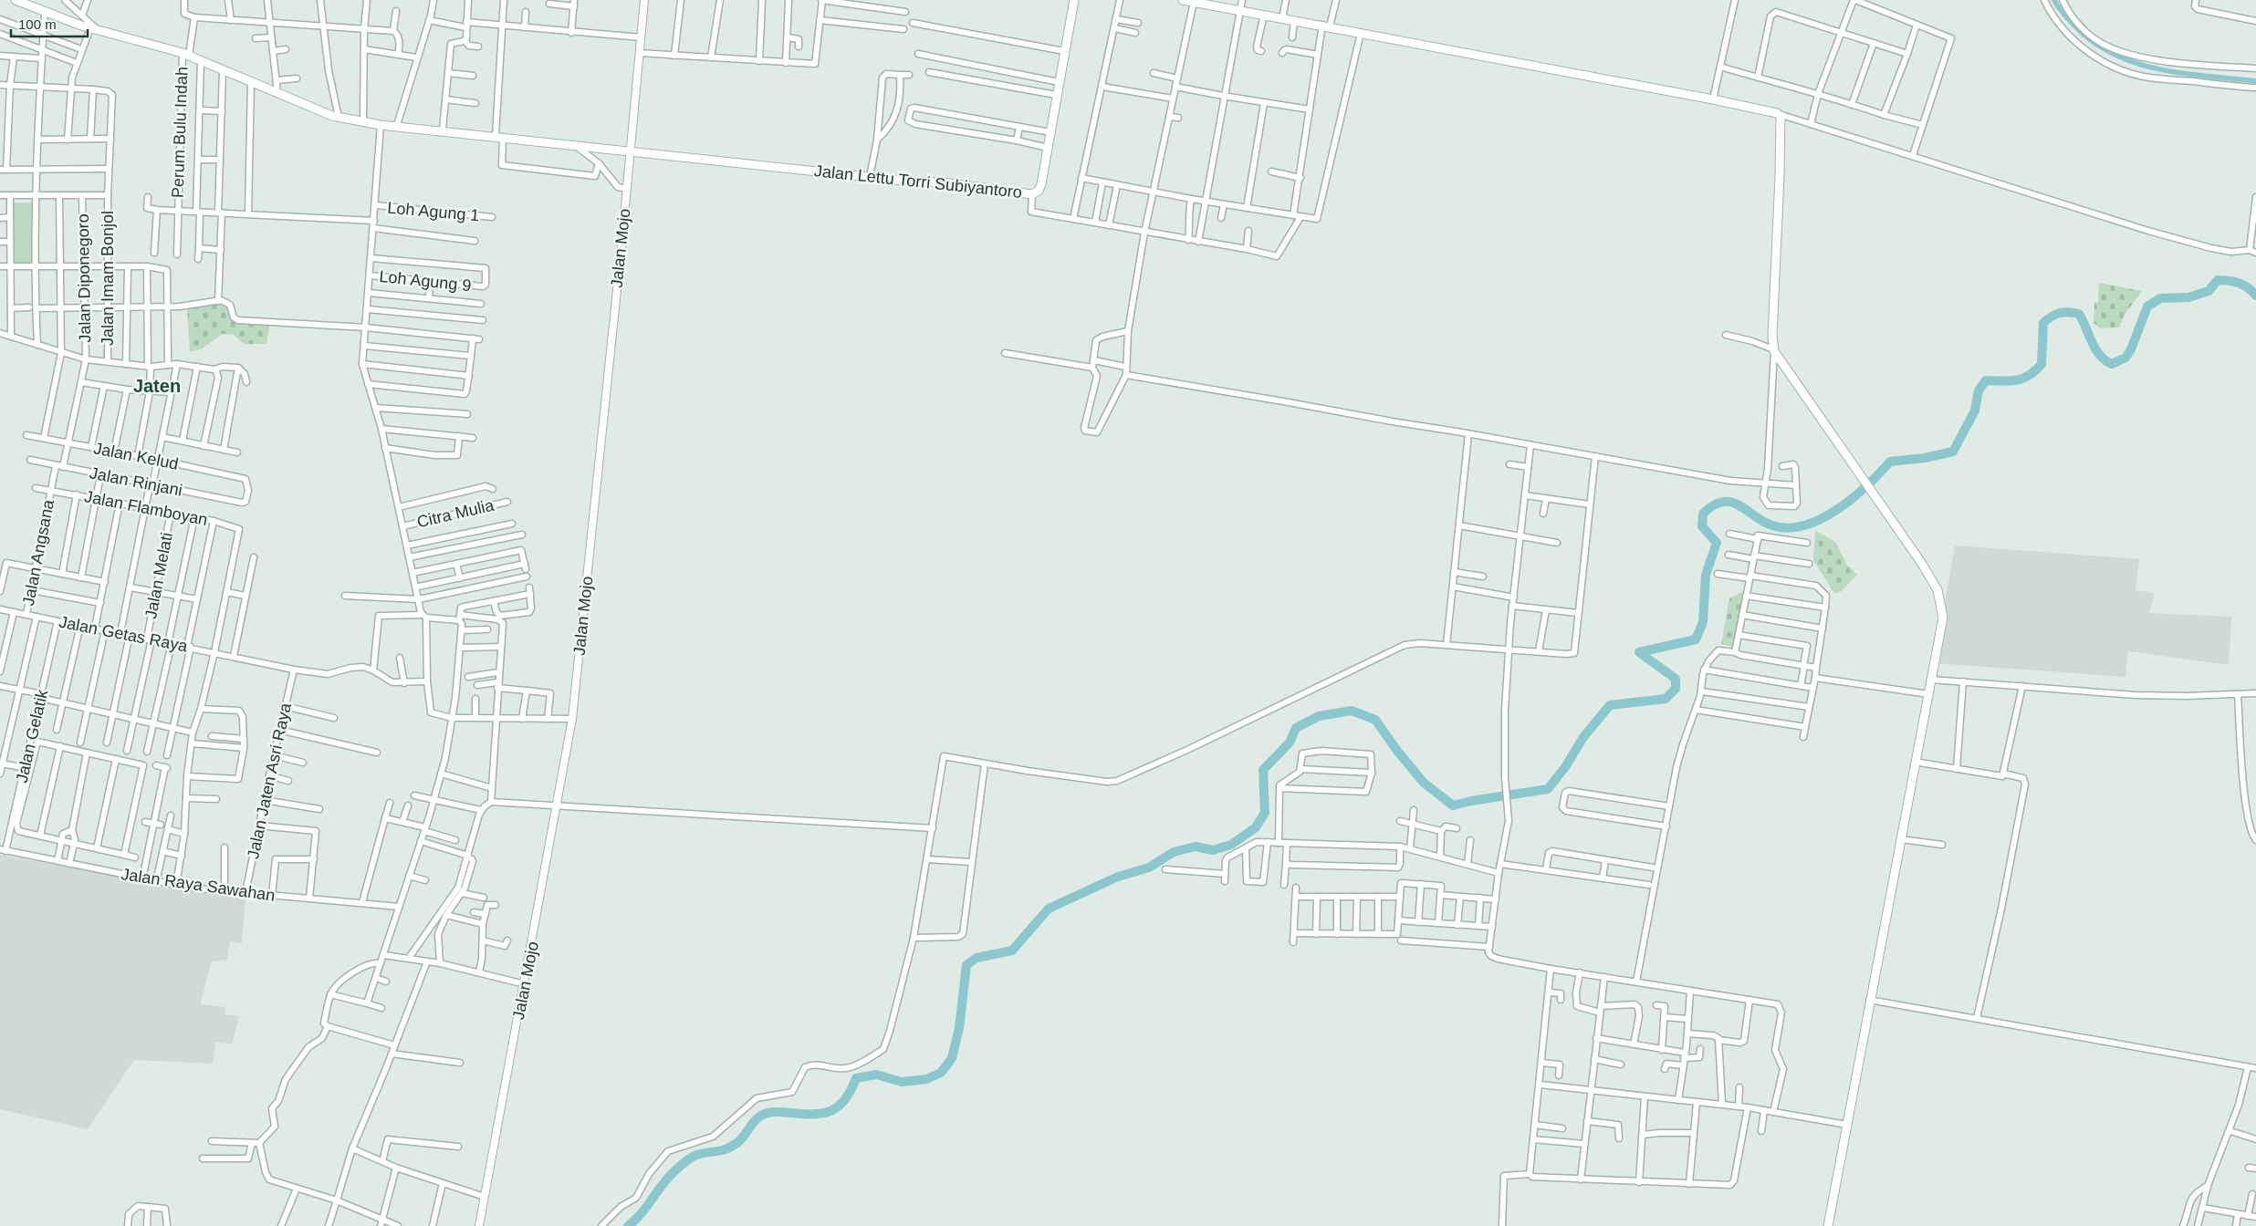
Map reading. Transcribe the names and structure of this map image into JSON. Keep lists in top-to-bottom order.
{
  "streets": {
    "main road": ["Jalan Lettu Torri Subiyantoro"],
    "street": [
      "Perum Bulu Indah",
      "Loh Agung 1",
      "Jalan Mojo",
      "Jalan Diponegoro",
      "Jalan Imam Bonjol",
      "Loh Agung 9",
      "Jalan Kelud",
      "Jalan Rinjani",
      "Jalan Flamboyan",
      "Citra Mulia",
      "Jalan Angsana",
      "Jalan Melati",
      "Jalan Getas Raya",
      "Jalan Gelatik",
      "Jalan Jaten Asri Raya",
      "Jalan Raya Sawahan"
    ]
  },
  "crossings": [
    ["Perum Bulu Indah", "Jalan Lettu Torri Subiyantoro"],
    ["Jalan Lettu Torri Subiyantoro", "Jalan Mojo"],
    ["Jalan Diponegoro", "Jalan Kelud"],
    ["Jalan Diponegoro", "Jalan Rinjani"],
    ["Jalan Kelud", "Jalan Rinjani"],
    ["Jalan Rinjani", "Jalan Angsana"],
    ["Jalan Flamboyan", "Jalan Angsana"],
    ["Jalan Flamboyan", "Jalan Melati"],
    ["Jalan Angsana", "Jalan Getas Raya"],
    ["Jalan Melati", "Jalan Getas Raya"],
    ["Jalan Getas Raya", "Jalan Gelatik"],
    ["Jalan Getas Raya", "Jalan Jaten Asri Raya"],
    ["Jalan Gelatik", "Jalan Raya Sawahan"],
    ["Jalan Jaten Asri Raya", "Jalan Raya Sawahan"]
  ],
  "districts": ["Jaten"],
  "scale_bar": "100 m"
}
